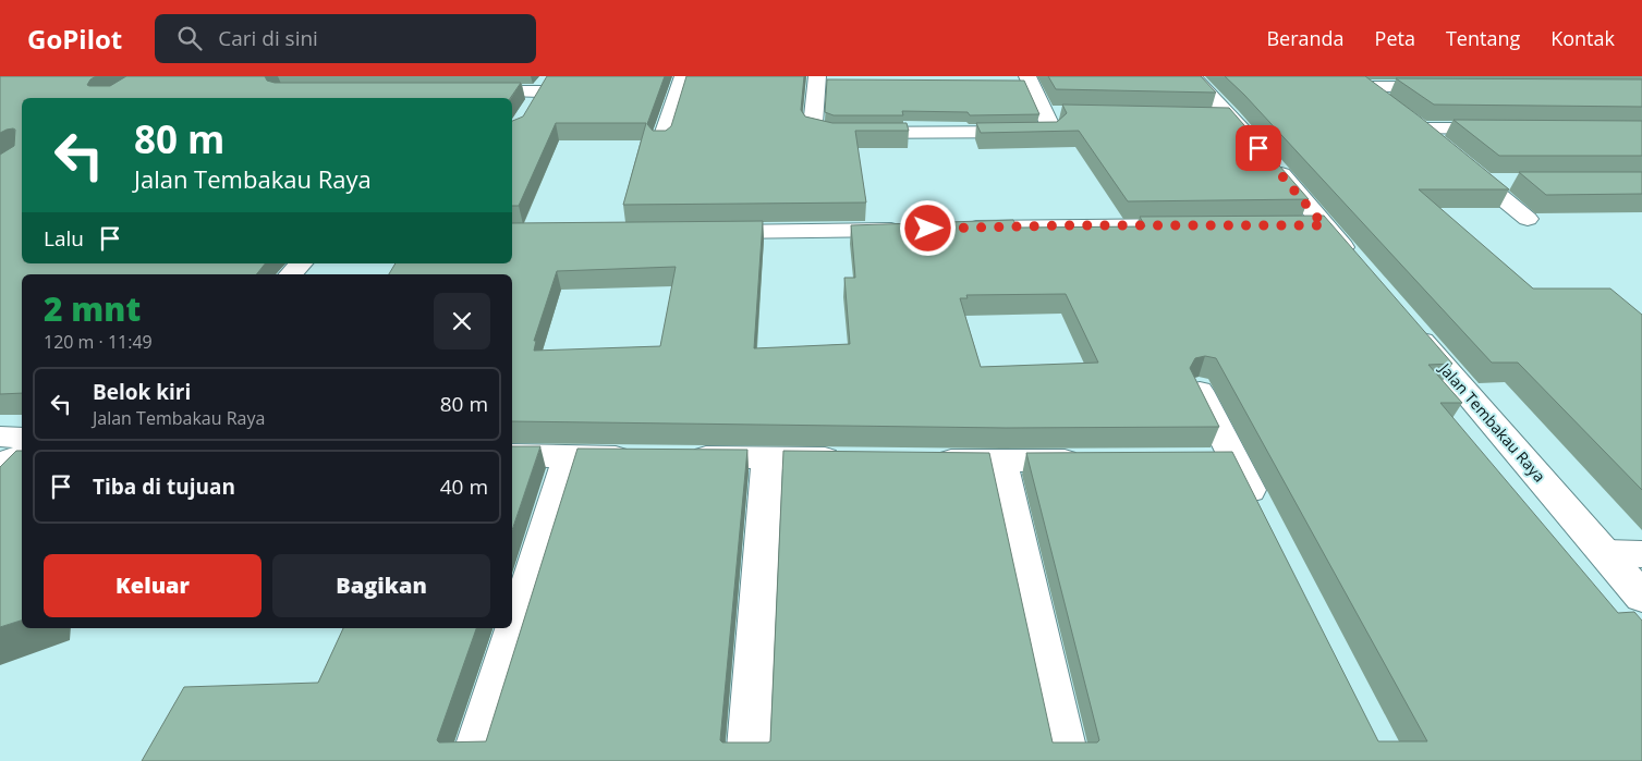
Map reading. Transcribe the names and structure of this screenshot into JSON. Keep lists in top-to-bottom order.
{
  "streets": {
    "street": ["Jalan Tembakau Raya"]
  },
  "page": {
    "header": "GoPilot",
    "search": "Cari di sini",
    "nav": [
      "Beranda",
      "Peta",
      "Tentang",
      "Kontak"
    ],
    "turn": ["80 m", "Jalan Tembakau Raya"],
    "then": "Lalu",
    "heading": ["2 mnt", "120 m · 11:49"],
    "list": [
      {
        "name": "Belok kiri",
        "note": "Jalan Tembakau Raya",
        "value": "80 m"
      },
      {
        "name": "Tiba di tujuan",
        "value": "40 m"
      }
    ],
    "buttons": ["Keluar", "Bagikan"]
  }
}
